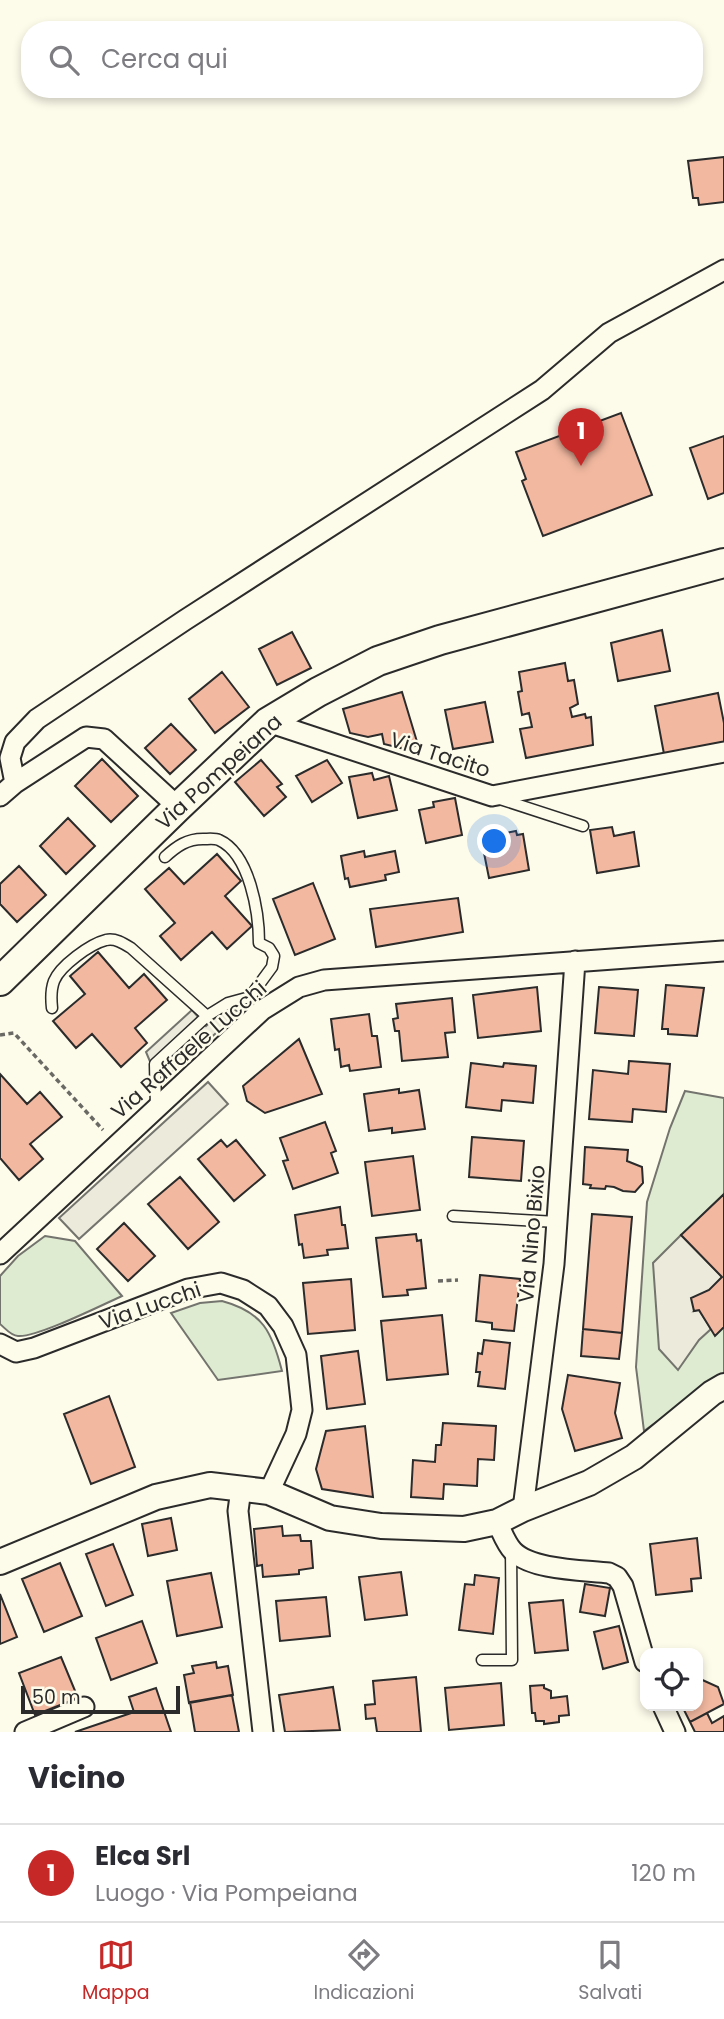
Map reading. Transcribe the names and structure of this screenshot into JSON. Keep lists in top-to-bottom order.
{
  "streets": {
    "main road": ["Via Pompeiana"],
    "street": [
      "Via Tacito",
      "Via Raffaele Lucchi",
      "Via Nino Bixio",
      "Via Lucchi"
    ]
  },
  "crossings": [
    ["Via Tacito", "Via Pompeiana"],
    ["Via Raffaele Lucchi", "Via Nino Bixio"]
  ],
  "scale_bar": "50 m",
  "page": {
    "search": "Cerca qui",
    "pins": "1",
    "scale": "50 m",
    "heading": "Vicino",
    "list": [
      {
        "mark": "1",
        "name": "Elca Srl",
        "note": "Luogo · Via Pompeiana",
        "value": "120 m"
      }
    ],
    "nav": ["Mappa", "Indicazioni", "Salvati"]
  }
}
